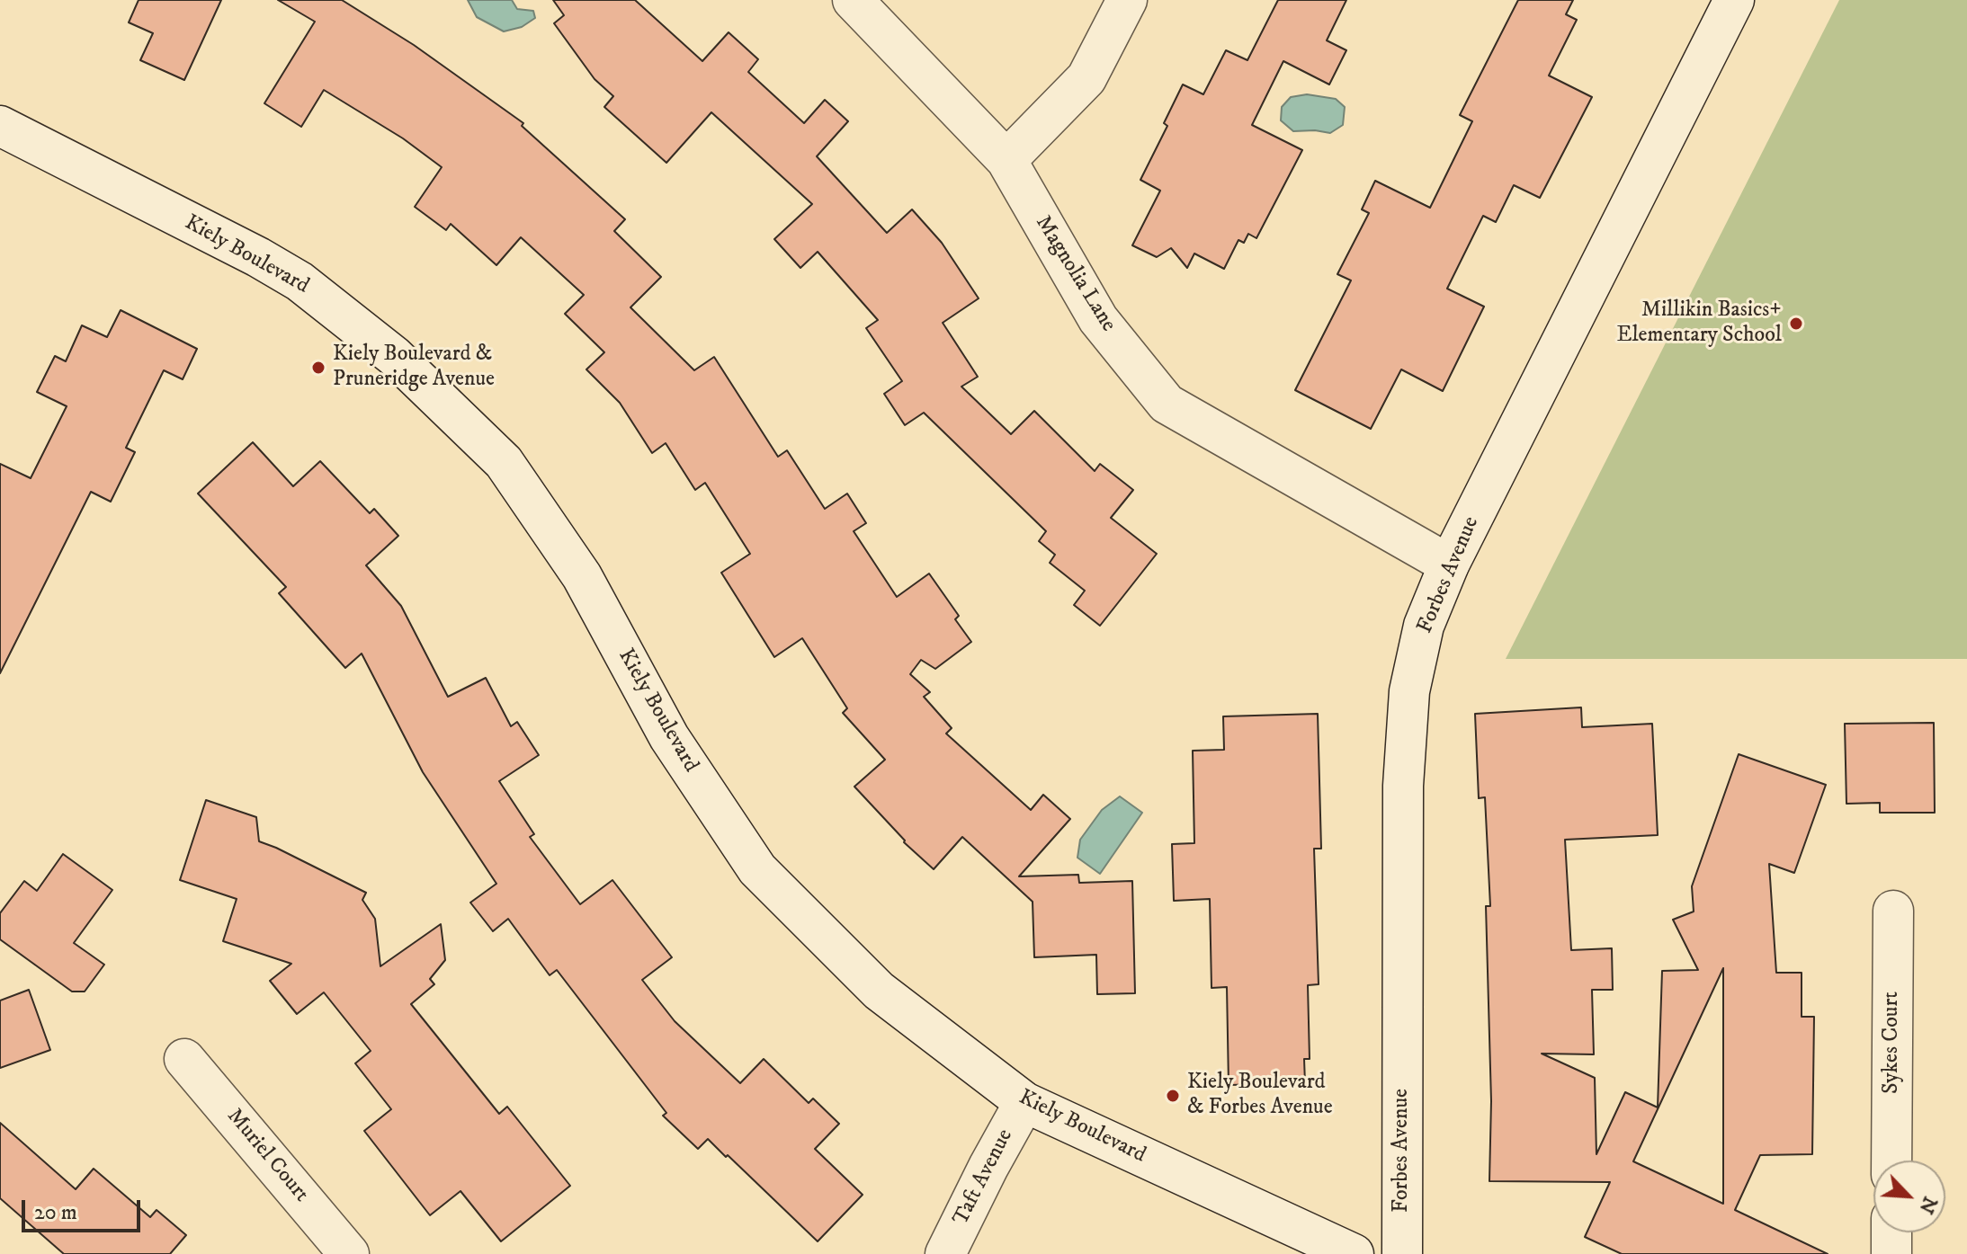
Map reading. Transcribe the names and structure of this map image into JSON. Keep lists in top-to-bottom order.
{
  "streets": {
    "street": [
      "Kiely Boulevard",
      "Magnolia Lane",
      "Forbes Avenue",
      "Sykes Court",
      "Muriel Court",
      "Taft Avenue"
    ]
  },
  "crossings": [
    ["Kiely Boulevard", "Taft Avenue"],
    ["Magnolia Lane", "Forbes Avenue"]
  ],
  "places": ["Millikin Basics+ Elementary School", "Kiely Boulevard & Pruneridge Avenue", "Kiely Boulevard & Forbes Avenue"],
  "scale_bar": "20 m",
  "north": "bottom right"
}
